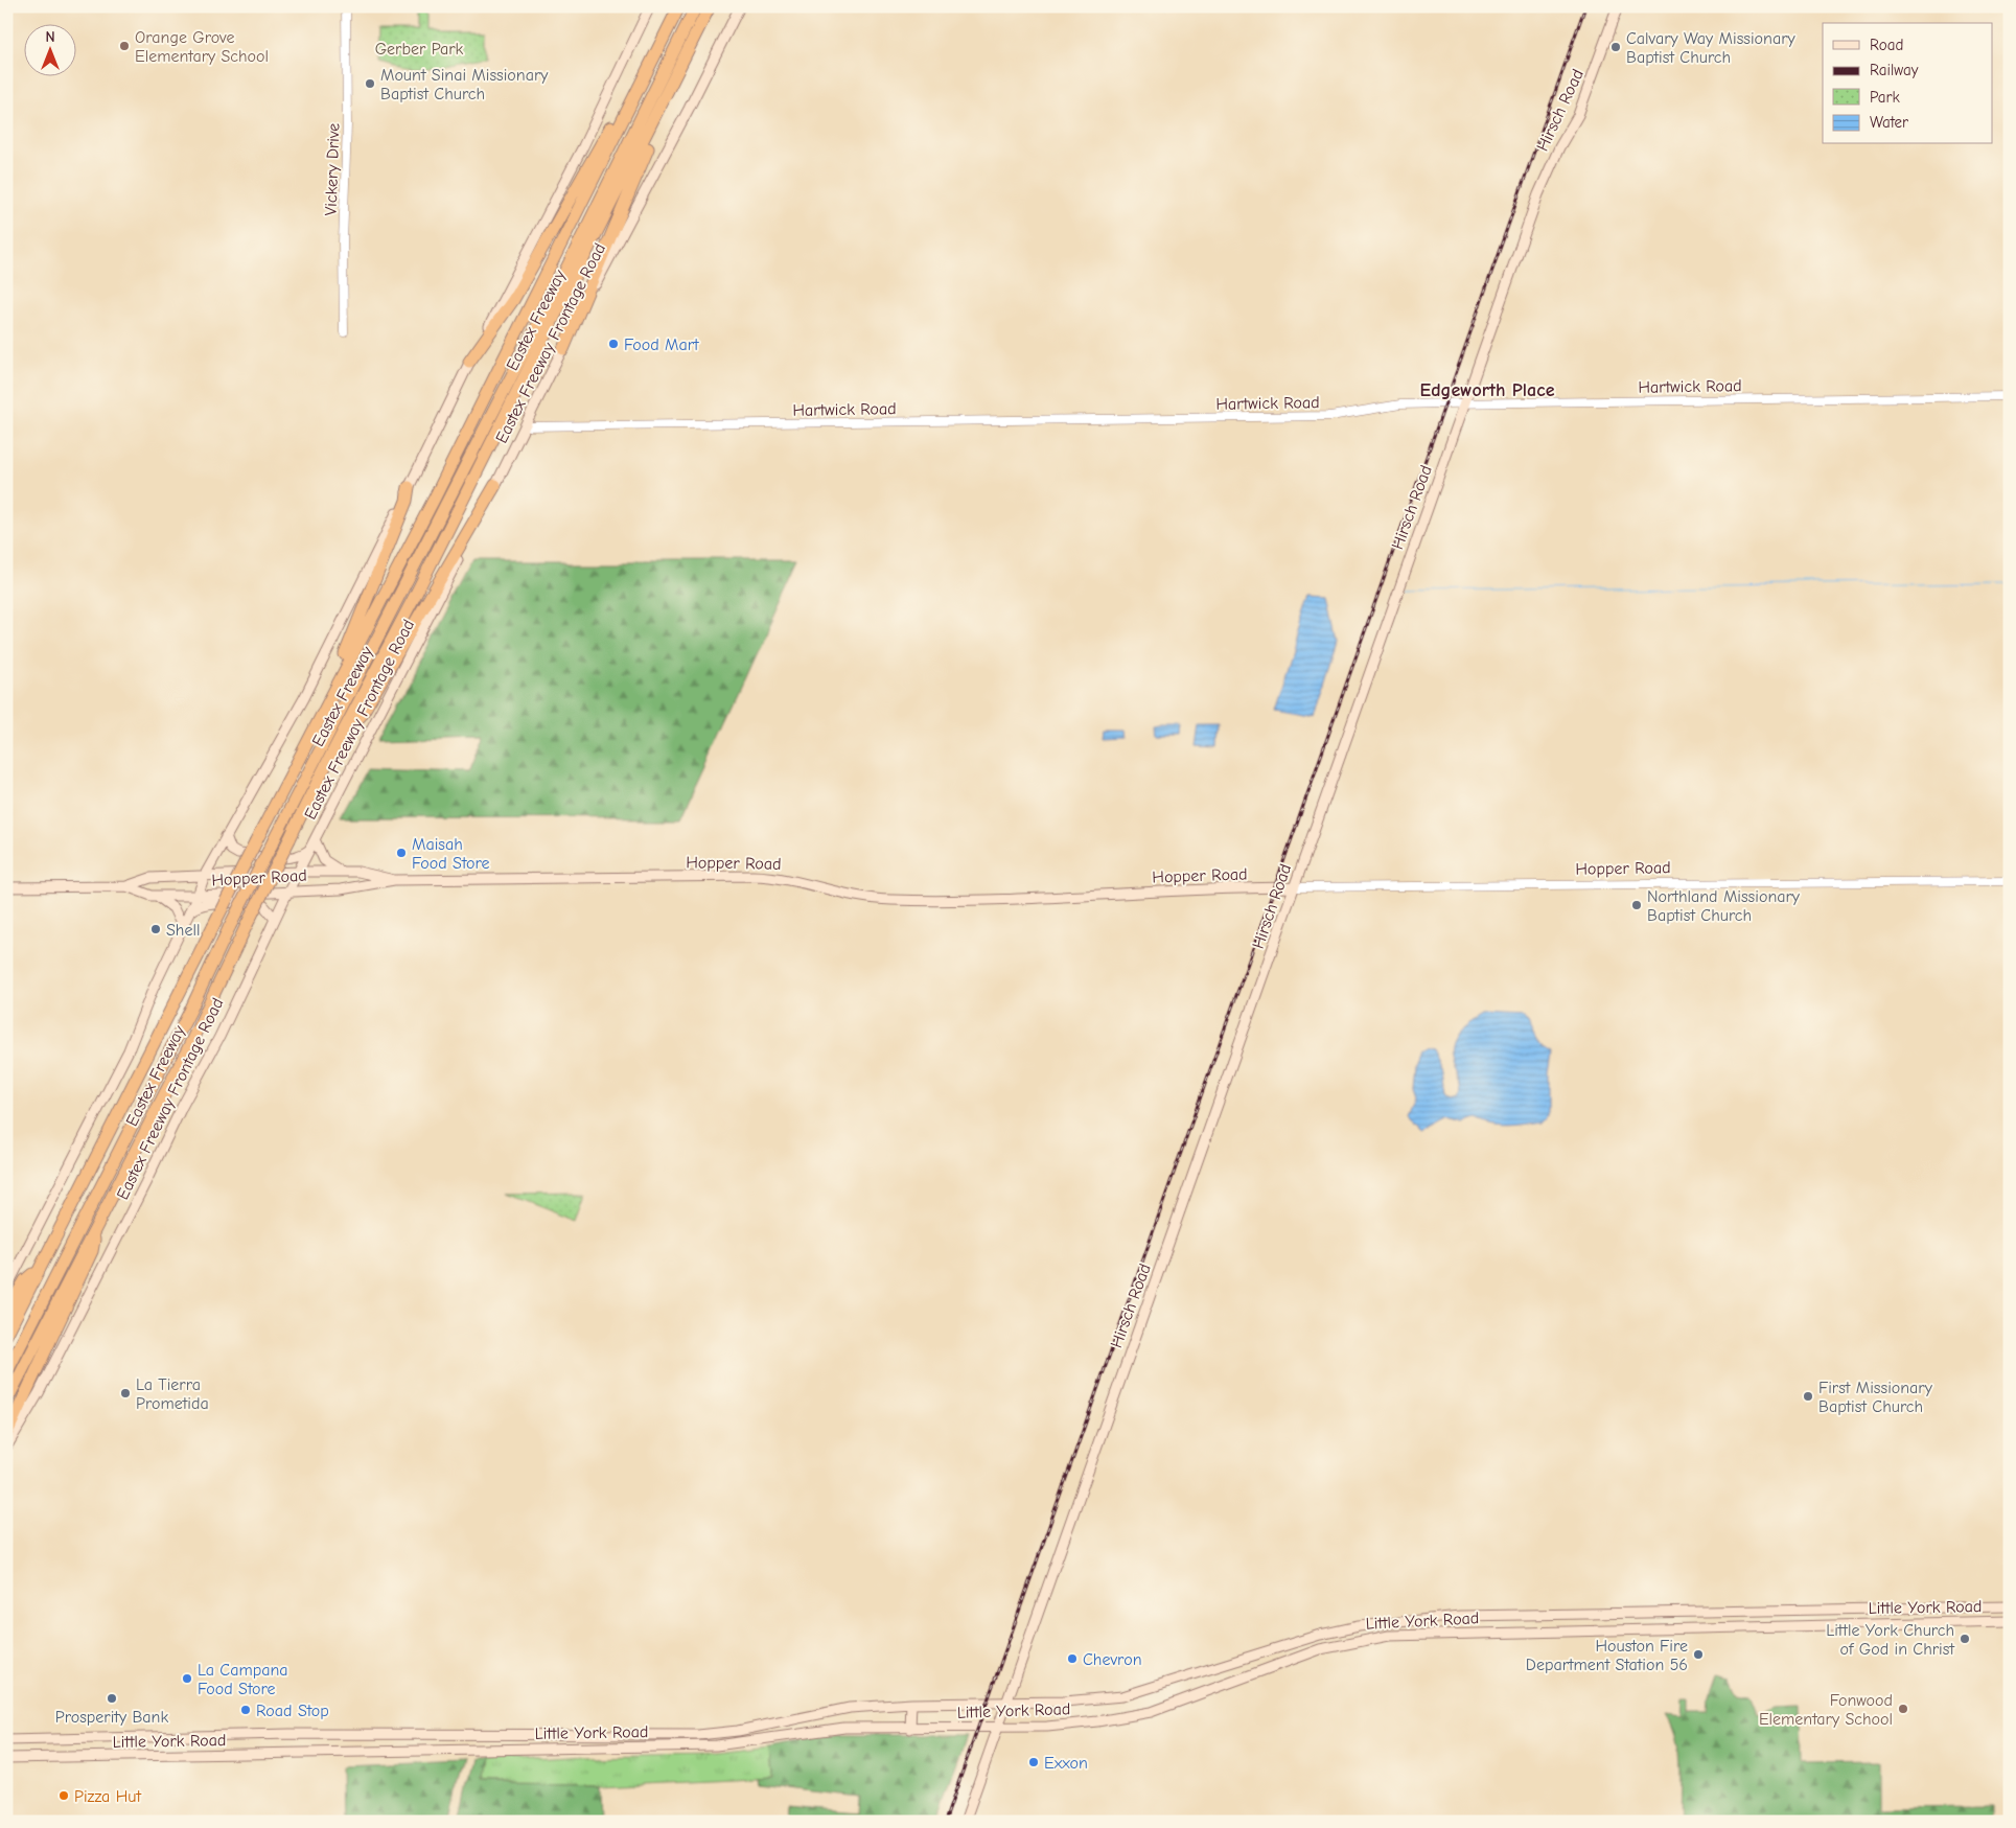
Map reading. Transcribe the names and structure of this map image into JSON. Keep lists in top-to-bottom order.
{
  "streets": {
    "highway": ["Eastex Freeway"],
    "main road": [
      "Hirsch Road",
      "Eastex Freeway Frontage Road",
      "Hopper Road",
      "Little York Road"
    ],
    "street": ["Vickery Drive", "Hartwick Road"]
  },
  "crossings": [
    ["Hirsch Road", "Hartwick Road"],
    ["Hirsch Road", "Hopper Road"],
    ["Hirsch Road", "Little York Road"],
    ["Eastex Freeway Frontage Road", "Hartwick Road"],
    ["Eastex Freeway Frontage Road", "Hopper Road"]
  ],
  "districts": ["Edgeworth Place"],
  "parks": ["Gerber Park"],
  "places": [
    "Orange Grove Elementary School",
    "Calvary Way Missionary Baptist Church",
    "Mount Sinai Missionary Baptist Church",
    "Food Mart",
    "Maisah Food Store",
    "Northland Missionary Baptist Church",
    "Shell",
    "La Tierra Prometida",
    "First Missionary Baptist Church",
    "Little York Church of God in Christ",
    "Houston Fire Department Station 56",
    "Chevron",
    "La Campana Food Store",
    "Prosperity Bank",
    "Fonwood Elementary School",
    "Road Stop",
    "Exxon",
    "Pizza Hut"
  ],
  "legend": [
    "Road",
    "Railway",
    "Park",
    "Water"
  ],
  "north": "top"
}
